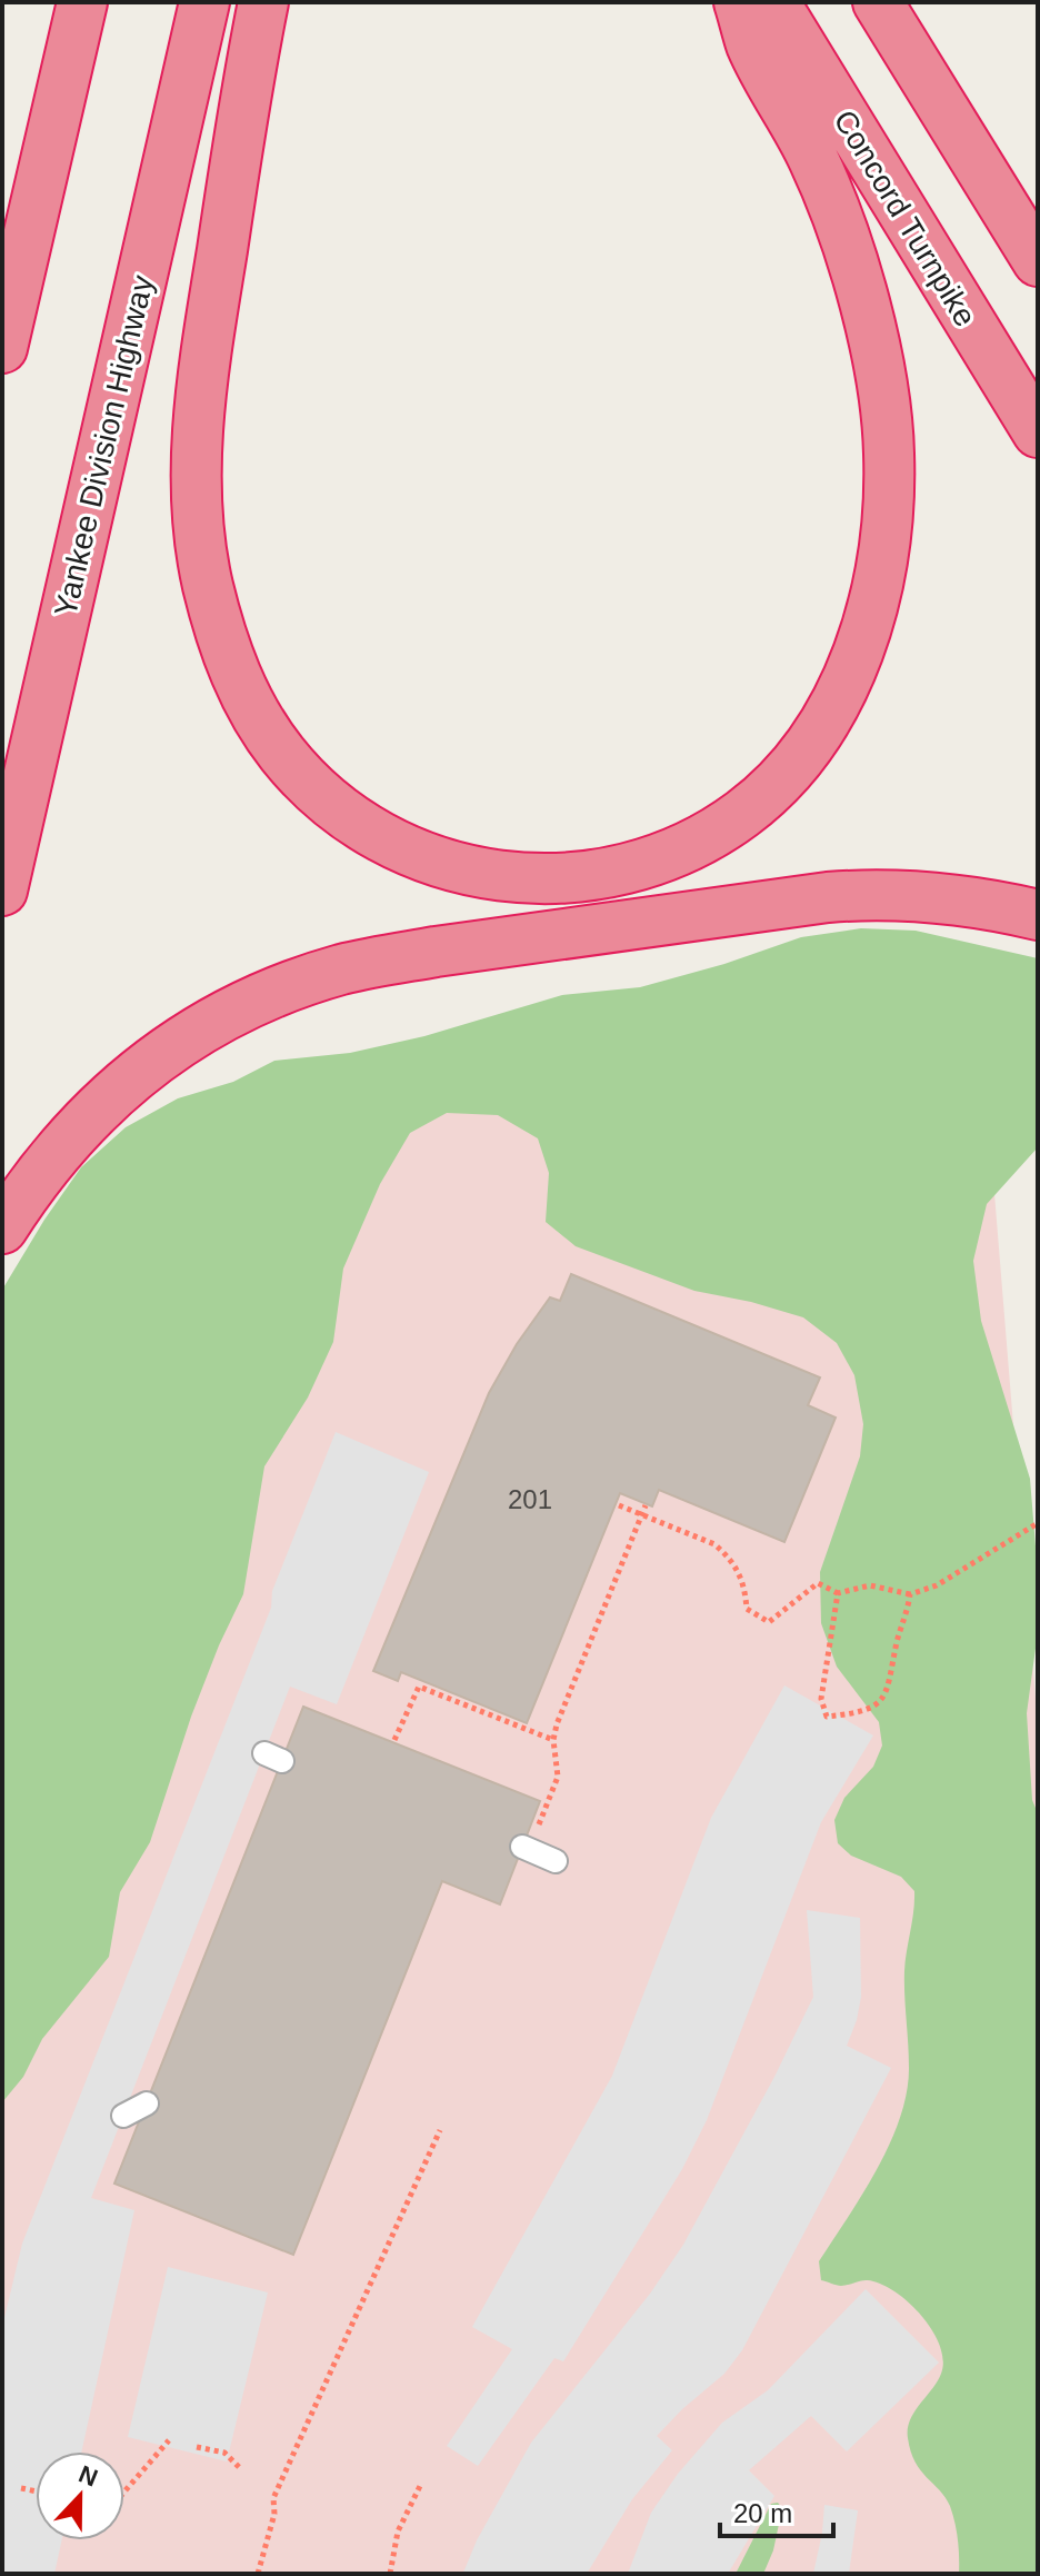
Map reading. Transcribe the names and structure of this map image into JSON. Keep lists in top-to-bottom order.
{
  "streets": {
    "highway": ["Concord Turnpike", "Yankee Division Highway"]
  },
  "house_numbers": ["201"],
  "scale_bar": "20 m",
  "north": "top"
}
